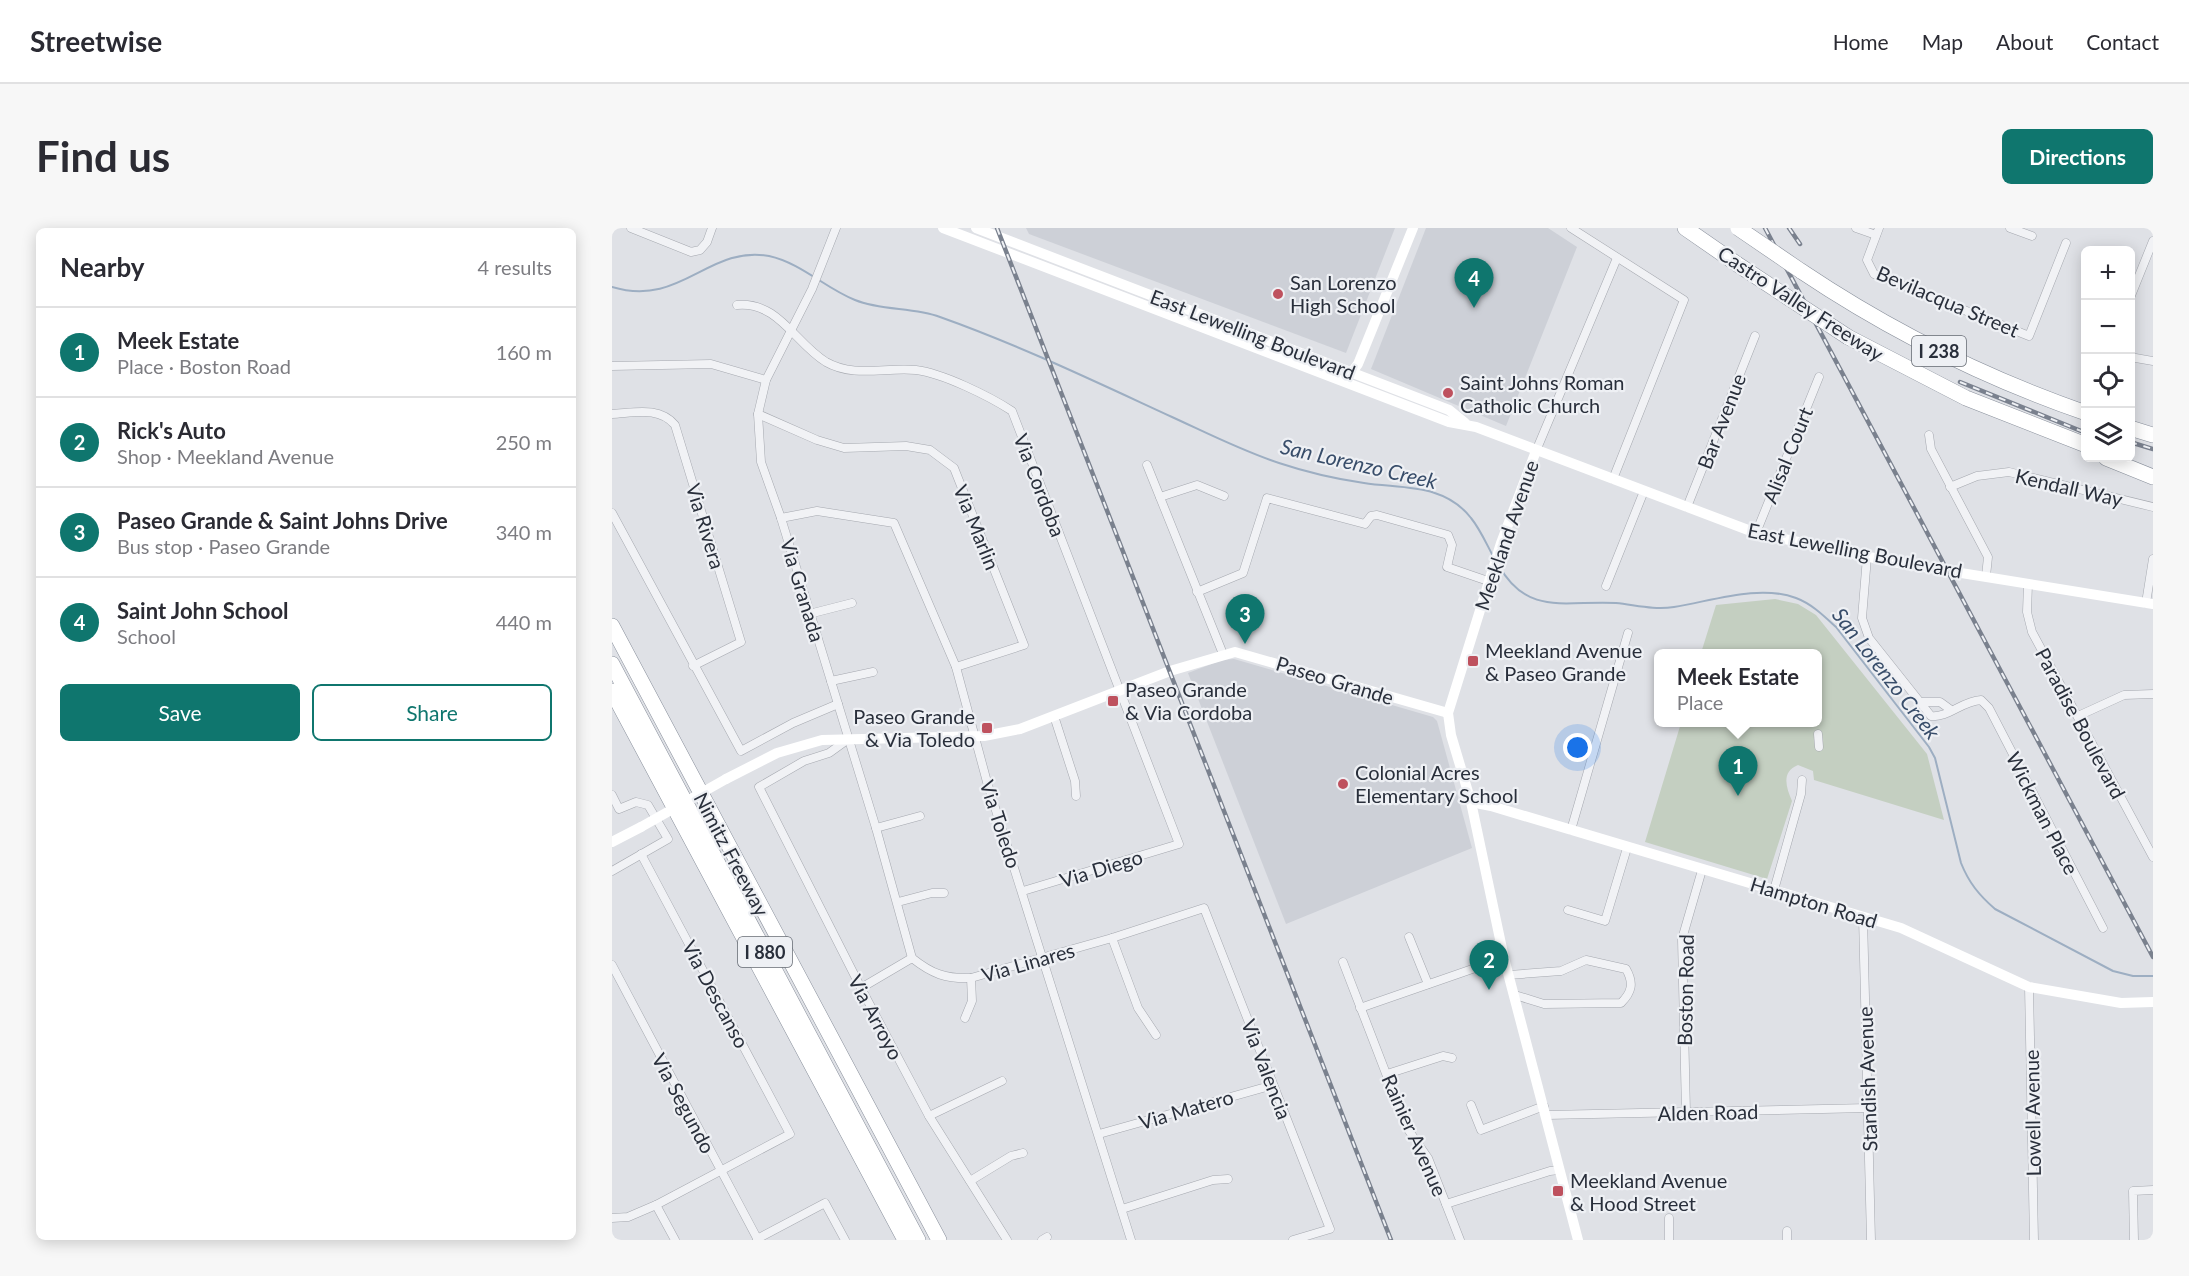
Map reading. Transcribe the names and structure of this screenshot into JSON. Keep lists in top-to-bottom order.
{
  "streets": {
    "highway": [
      "Castro Valley Freeway",
      "I 238",
      "Nimitz Freeway",
      "I 880"
    ],
    "main road": [
      "East Lewelling Boulevard",
      "Meekland Avenue",
      "Paseo Grande",
      "Hampton Road"
    ],
    "street": [
      "Bevilacqua Street",
      "Bar Avenue",
      "Alisal Court",
      "Via Cordoba",
      "Kendall Way",
      "Via Rivera",
      "Via Marlin",
      "Via Granada",
      "Paradise Boulevard",
      "Wickman Place",
      "Via Toledo",
      "Via Diego",
      "Via Linares",
      "Boston Road",
      "Via Descanso",
      "Via Arroyo",
      "Via Valencia",
      "Standish Avenue",
      "Via Segundo",
      "Via Matero",
      "Alden Road",
      "Lowell Avenue",
      "Rainier Avenue"
    ]
  },
  "crossings": [
    ["East Lewelling Boulevard", "Bar Avenue"],
    ["East Lewelling Boulevard", "Alisal Court"],
    ["East Lewelling Boulevard", "Meekland Avenue"],
    ["East Lewelling Boulevard", "Paradise Boulevard"],
    ["Via Cordoba", "Via Granada"],
    ["Via Cordoba", "Paseo Grande"],
    ["Via Cordoba", "Via Diego"],
    ["Via Marlin", "Via Granada"],
    ["Via Marlin", "Via Toledo"],
    ["Meekland Avenue", "Paseo Grande"],
    ["Meekland Avenue", "Hampton Road"],
    ["Meekland Avenue", "Alden Road"],
    ["Via Granada", "Paseo Grande"],
    ["Via Granada", "Via Toledo"],
    ["Via Granada", "Via Linares"],
    ["Via Granada", "Via Arroyo"],
    ["Paseo Grande", "Via Toledo"],
    ["Paseo Grande", "Via Arroyo"],
    ["Via Toledo", "Via Diego"],
    ["Via Toledo", "Via Linares"],
    ["Via Toledo", "Via Matero"],
    ["Hampton Road", "Boston Road"],
    ["Hampton Road", "Standish Avenue"],
    ["Hampton Road", "Lowell Avenue"],
    ["Via Linares", "Via Valencia"],
    ["Boston Road", "Alden Road"],
    ["Via Descanso", "Via Segundo"],
    ["Via Valencia", "Via Matero"],
    ["Standish Avenue", "Alden Road"]
  ],
  "water": ["San Lorenzo Creek"],
  "places": {
    "other": ["San Lorenzo High School", "Saint Johns Roman Catholic Church", "Colonial Acres Elementary School"],
    "transit": [
      "Meekland Avenue & Paseo Grande",
      "Paseo Grande & Via Cordoba",
      "Paseo Grande & Via Toledo",
      "Meekland Avenue & Hood Street"
    ]
  },
  "page": {
    "header": "Streetwise",
    "nav": [
      "Home",
      "Map",
      "About",
      "Contact"
    ],
    "buttons": [
      "Directions",
      ["Save", "Share"]
    ],
    "title": "Find us",
    "heading": ["Nearby", "4 results"],
    "map_buttons": ["+", "−"],
    "pins": [
      "4",
      "3",
      "1",
      "2"
    ],
    "list": [
      {
        "mark": "1",
        "name": "Meek Estate",
        "note": "Place · Boston Road",
        "value": "160 m"
      },
      {
        "mark": "2",
        "name": "Rick's Auto",
        "note": "Shop · Meekland Avenue",
        "value": "250 m"
      },
      {
        "mark": "3",
        "name": "Paseo Grande & Saint Johns Drive",
        "note": "Bus stop · Paseo Grande",
        "value": "340 m"
      },
      {
        "mark": "4",
        "name": "Saint John School",
        "note": "School",
        "value": "440 m"
      }
    ],
    "popup": ["Meek Estate", "Place"]
  }
}
